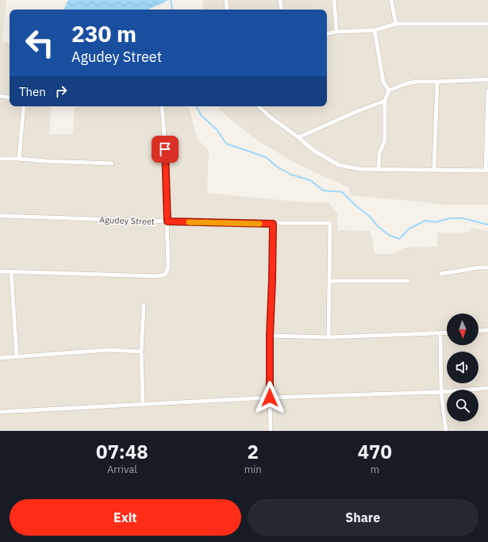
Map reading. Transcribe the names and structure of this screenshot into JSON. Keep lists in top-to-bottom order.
{
  "streets": {
    "street": ["Agudey Street"]
  },
  "north": "bottom",
  "page": {
    "turn": ["230 m", "Agudey Street"],
    "then": "Then",
    "eta": [
      "07:48",
      "Arrival",
      "2",
      "min",
      "470",
      "m"
    ],
    "buttons": ["Exit", "Share"]
  }
}
